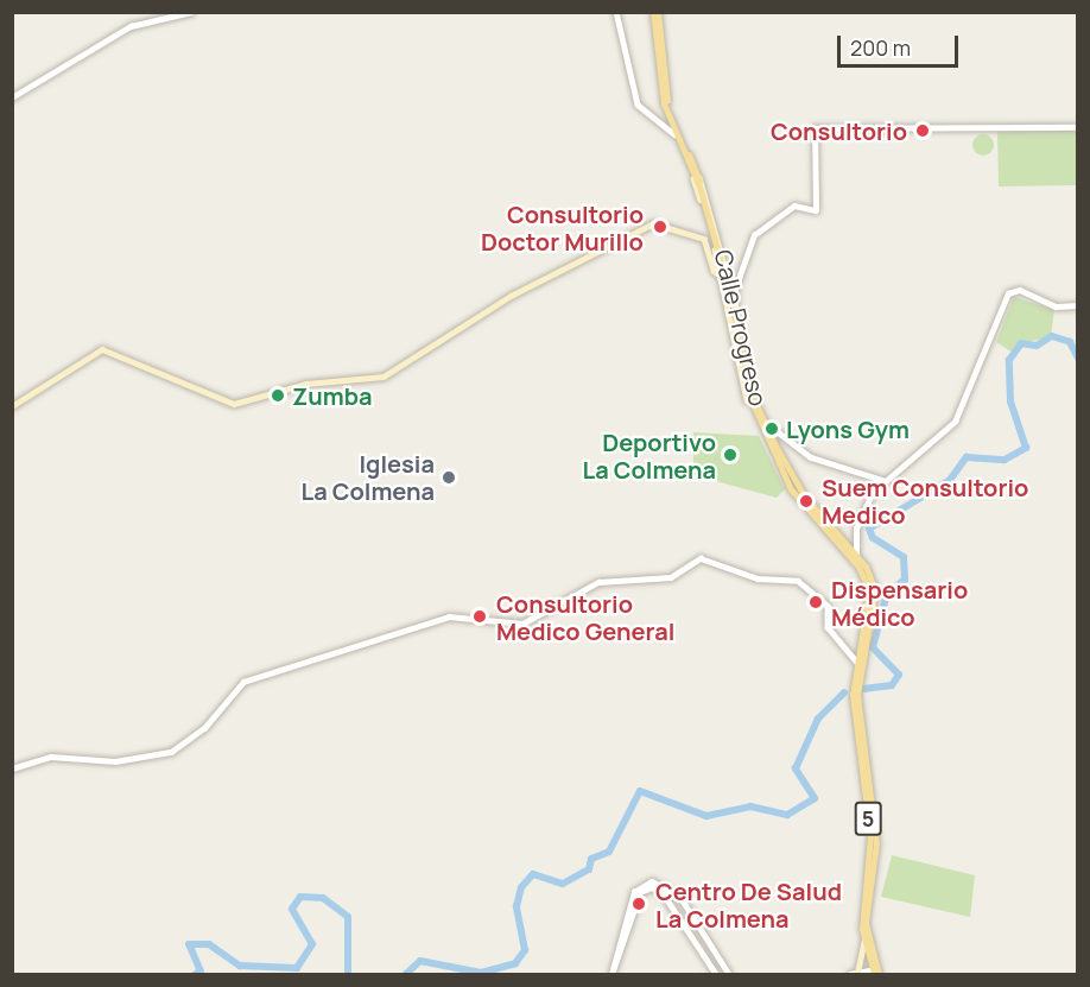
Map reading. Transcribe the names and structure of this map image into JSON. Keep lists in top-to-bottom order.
{
  "streets": {
    "main road": ["Calle Progreso", "5"]
  },
  "crossings": [
    ["Calle Progreso", "5"]
  ],
  "places": [
    "Consultorio",
    "Consultorio Doctor Murillo",
    "Zumba",
    "Lyons Gym",
    "Deportivo La Colmena",
    "Iglesia La Colmena",
    "Suem Consultorio Medico",
    "Dispensario Médico",
    "Consultorio Medico General",
    "Centro De Salud La Colmena"
  ],
  "scale_bar": "200 m"
}
